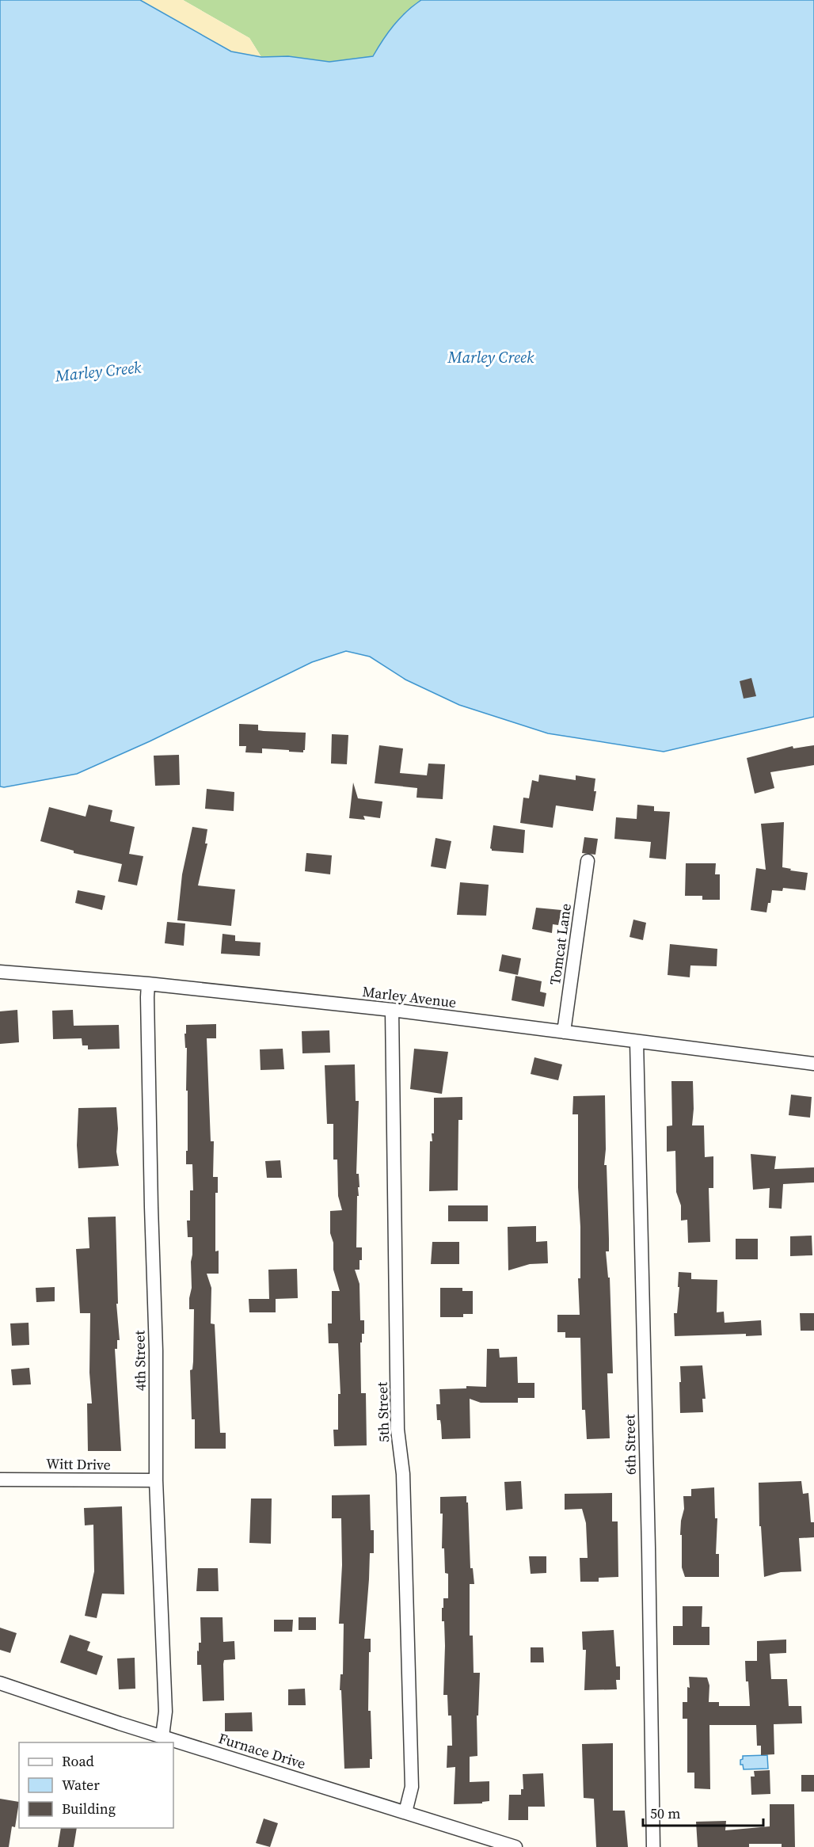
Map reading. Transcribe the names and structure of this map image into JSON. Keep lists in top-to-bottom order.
{
  "streets": {
    "street": [
      "Tomcat Lane",
      "Marley Avenue",
      "4th Street",
      "5th Street",
      "6th Street",
      "Witt Drive",
      "Furnace Drive"
    ]
  },
  "crossings": [
    ["Tomcat Lane", "Marley Avenue"],
    ["Marley Avenue", "4th Street"],
    ["Marley Avenue", "5th Street"],
    ["Marley Avenue", "6th Street"],
    ["4th Street", "Witt Drive"],
    ["4th Street", "Furnace Drive"],
    ["5th Street", "Furnace Drive"]
  ],
  "water": ["Marley Creek"],
  "legend": ["Road", "Water", "Building"],
  "scale_bar": "50 m"
}
